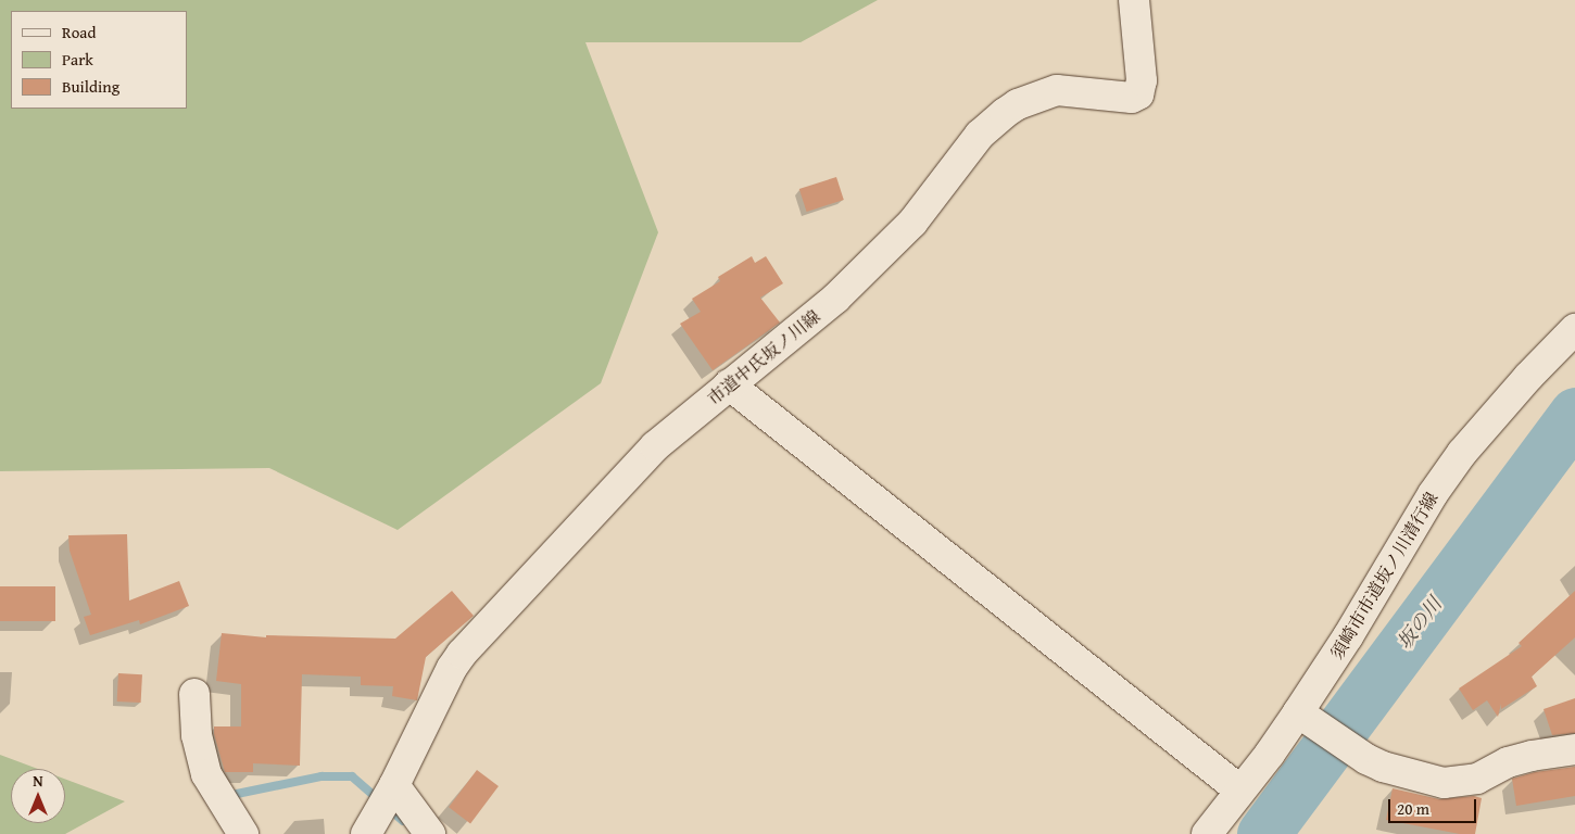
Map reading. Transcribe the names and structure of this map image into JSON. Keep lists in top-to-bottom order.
{
  "streets": {
    "street": ["市道中氏坂ノ川線", "須崎市市道坂ノ川清行線"]
  },
  "water": ["坂の川"],
  "legend": ["Road", "Park", "Building"],
  "scale_bar": "20 m",
  "north": "top"
}
